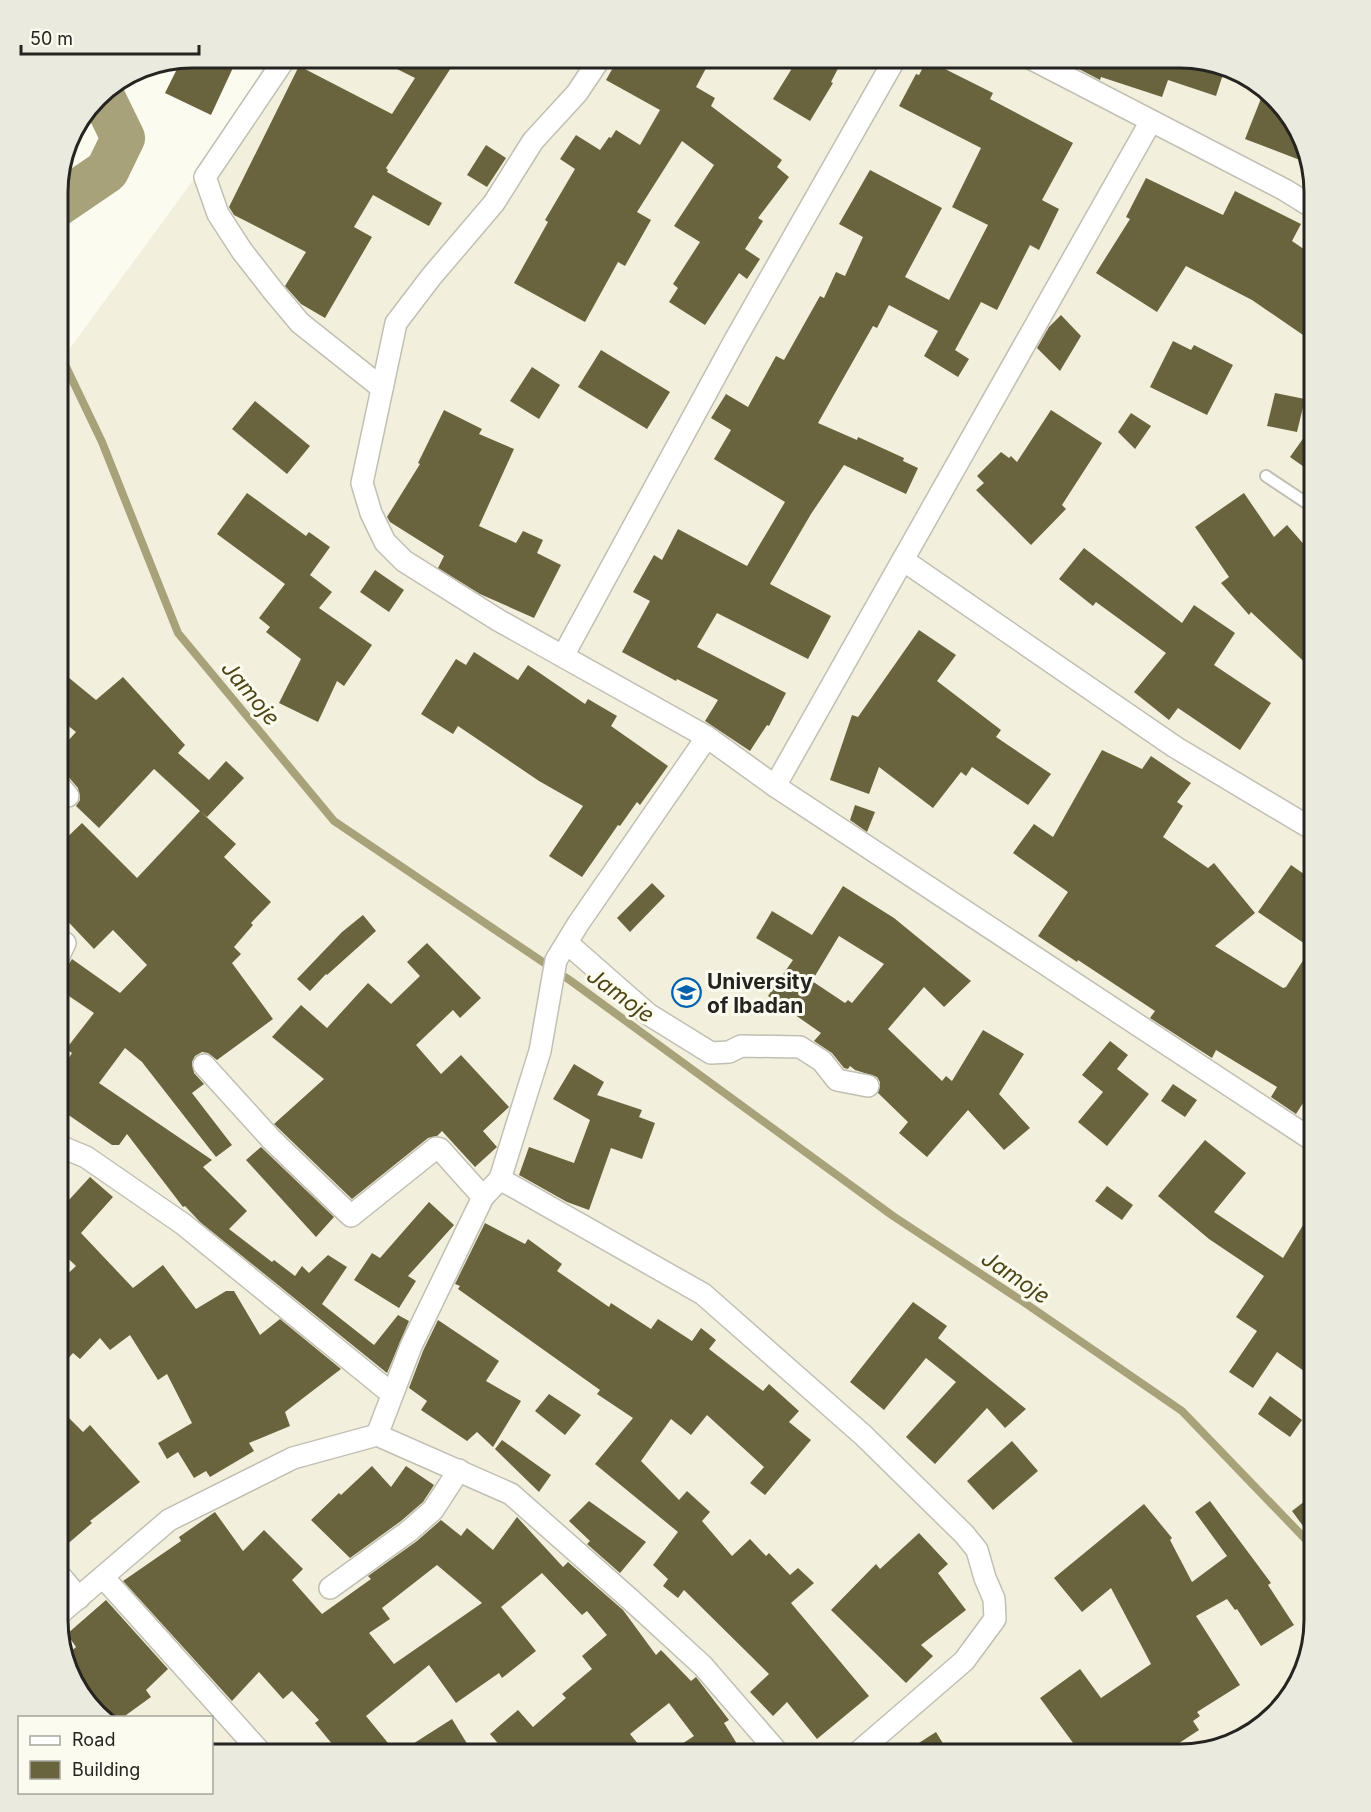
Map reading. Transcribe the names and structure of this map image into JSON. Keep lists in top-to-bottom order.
{
  "water": ["Jamoje"],
  "places": {
    "school or university": ["University of Ibadan"]
  },
  "legend": ["Road", "Building"],
  "scale_bar": "50 m"
}
